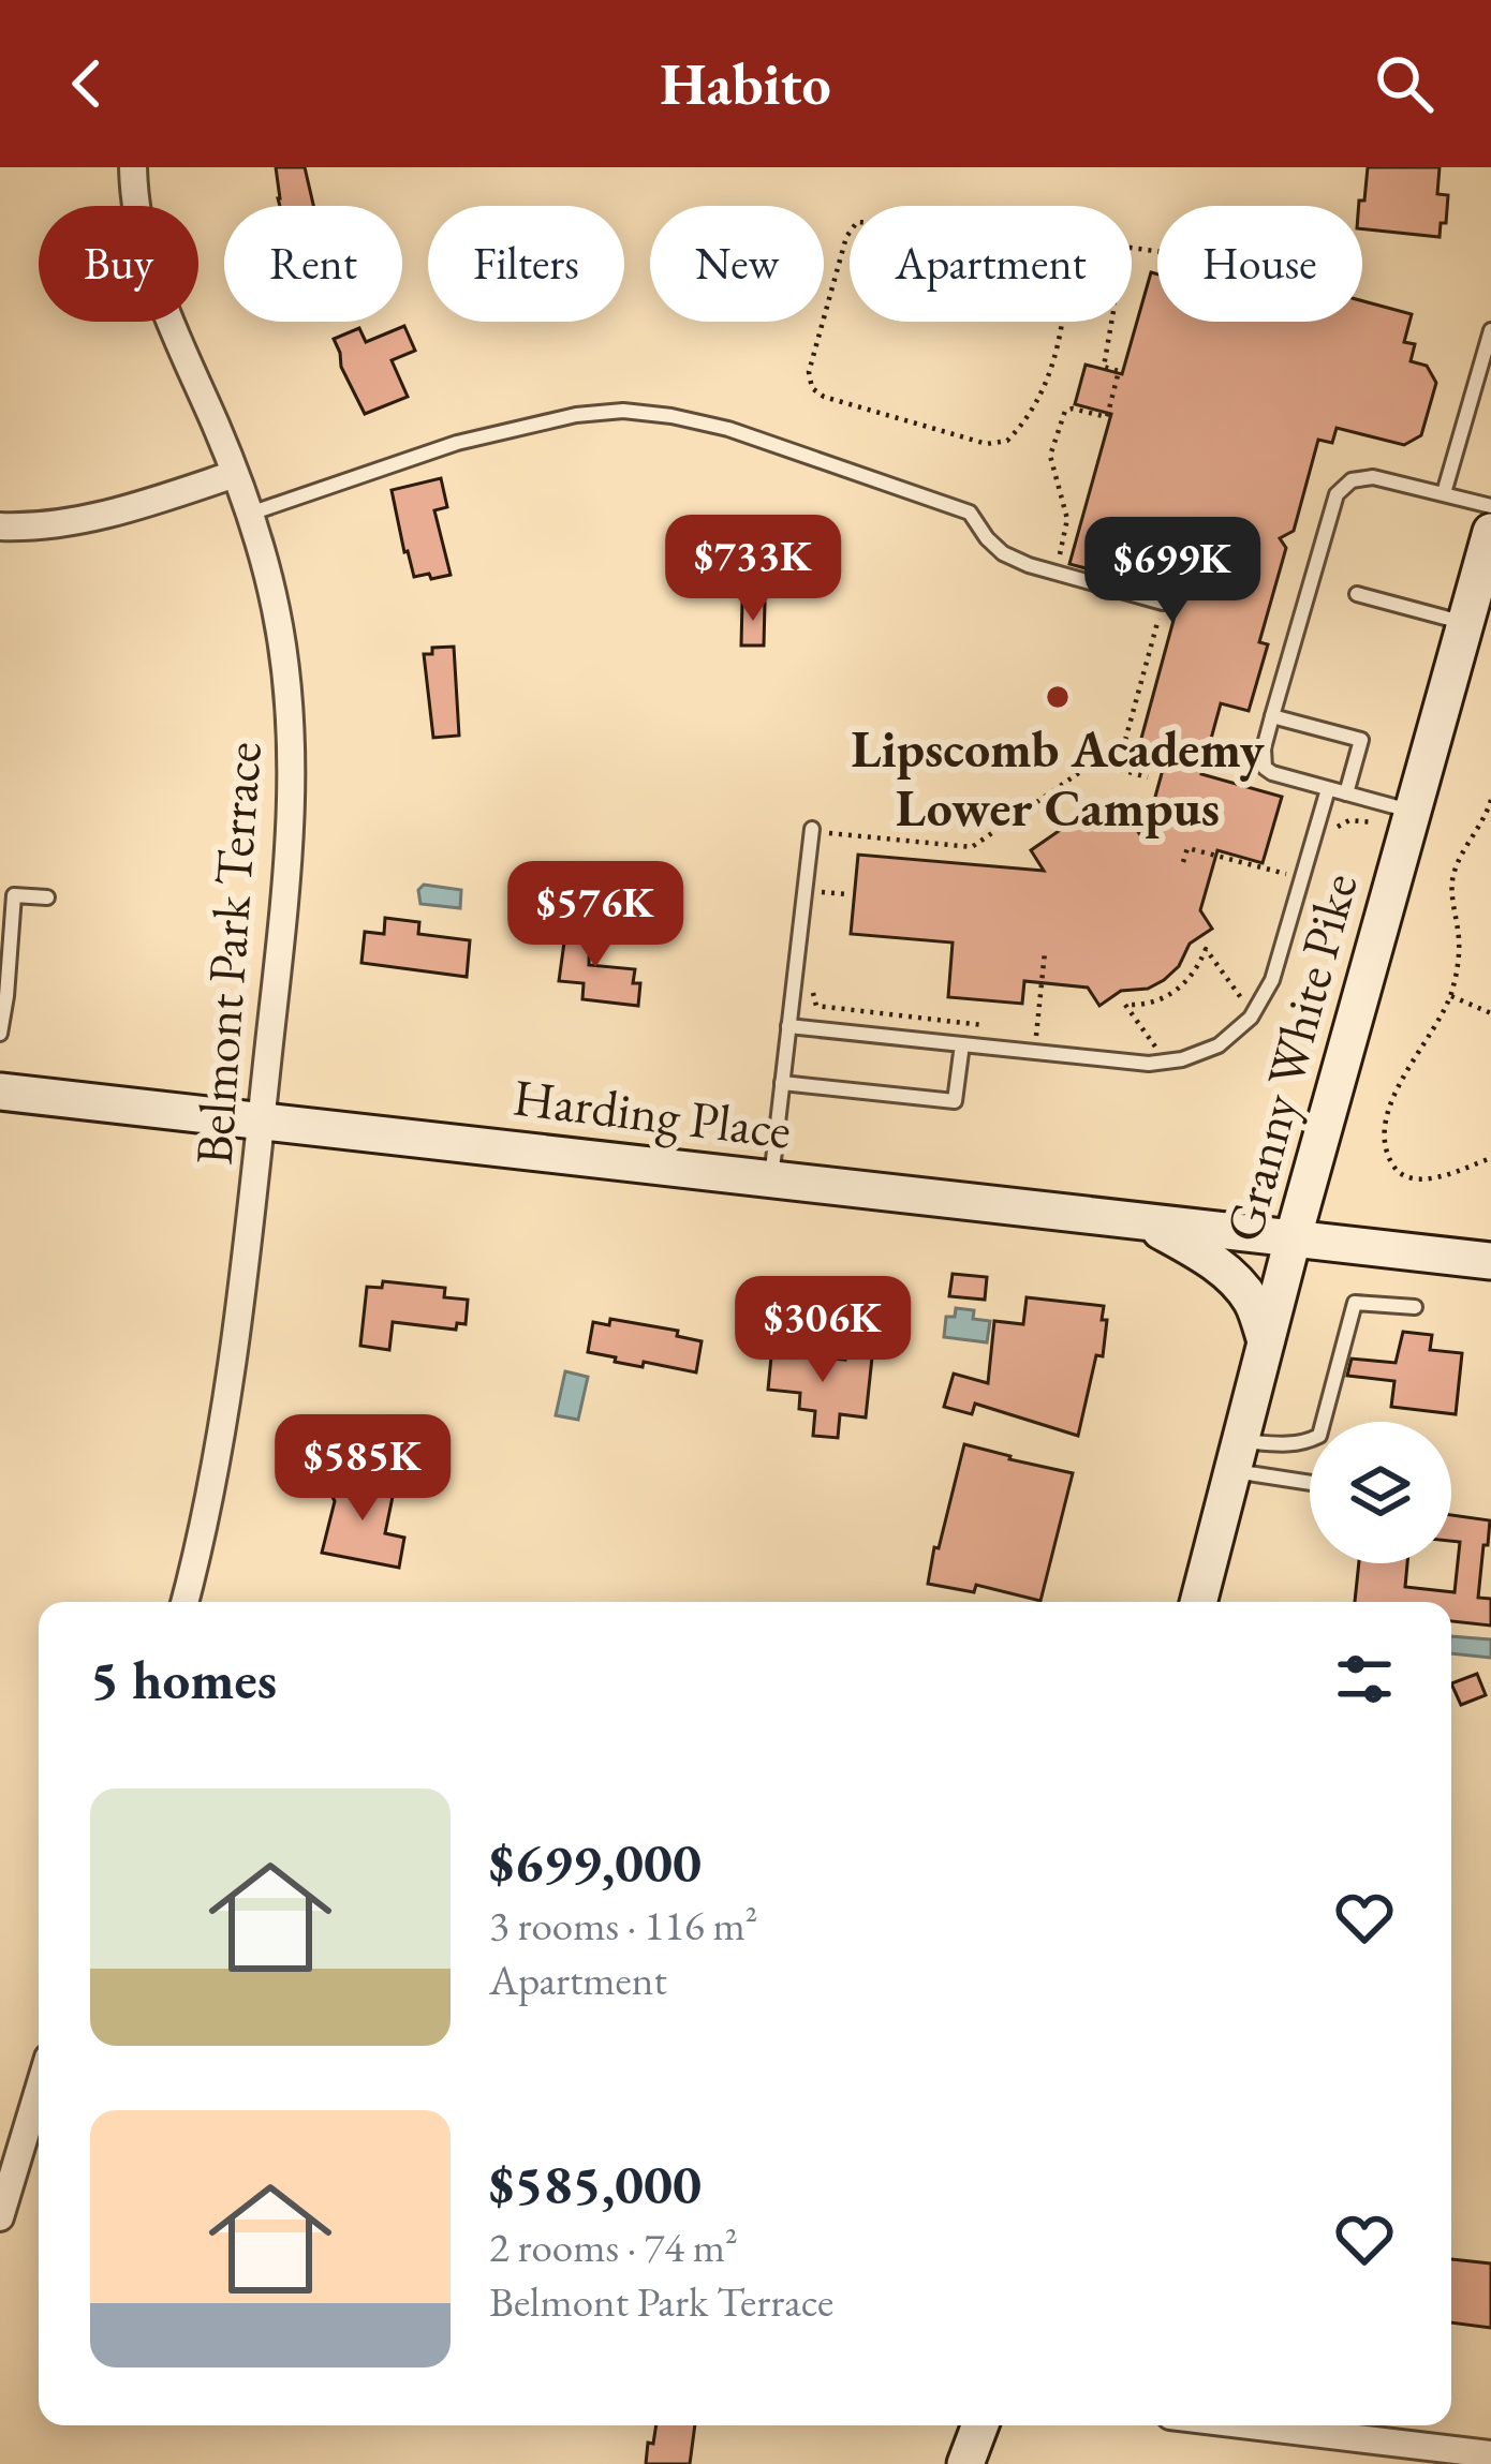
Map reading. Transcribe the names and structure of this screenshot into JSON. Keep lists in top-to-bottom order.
{
  "streets": {
    "main road": ["Granny White Pike", "Harding Place"],
    "street": ["Belmont Park Terrace"]
  },
  "crossings": [
    ["Belmont Park Terrace", "Harding Place"],
    ["Granny White Pike", "Harding Place"]
  ],
  "places": ["Lipscomb Academy Lower Campus"],
  "page": {
    "header": "Habito",
    "chip": [
      "Buy",
      "Rent",
      "Filters",
      "New",
      "Apartment",
      "House"
    ],
    "price": [
      "$733K",
      "$699K",
      "$576K",
      "$306K",
      "$585K"
    ],
    "heading": "5 homes",
    "list": [
      {
        "name": "$699,000",
        "note": "3 rooms · 116 m² · Apartment"
      },
      {
        "name": "$585,000",
        "note": "2 rooms · 74 m² · Belmont Park Terrace"
      }
    ]
  }
}
